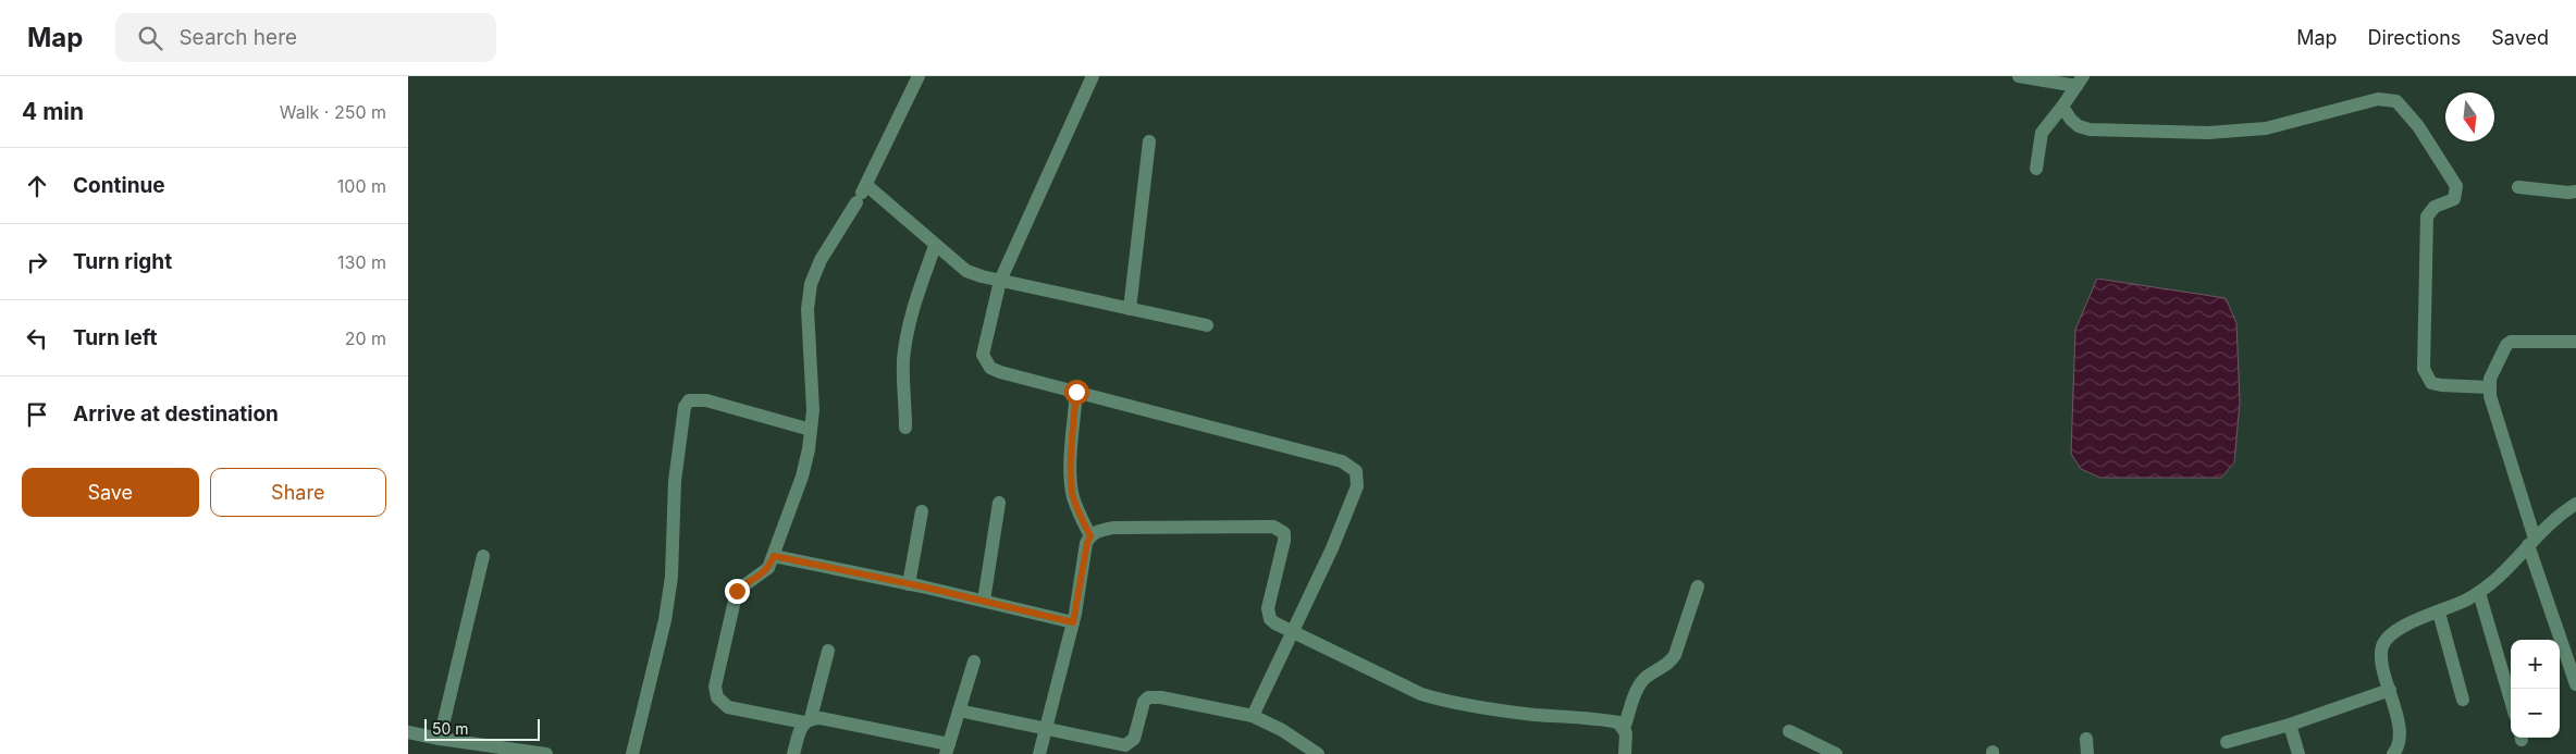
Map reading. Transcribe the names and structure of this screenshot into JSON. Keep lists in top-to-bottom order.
{
  "scale_bar": "50 m",
  "north": "bottom",
  "page": {
    "header": "Map",
    "search": "Search here",
    "nav": ["Map", "Directions", "Saved"],
    "heading": ["4 min", "Walk · 250 m"],
    "list": [
      ["Continue", "100 m"],
      ["Turn right", "130 m"],
      ["Turn left", "20 m"],
      "Arrive at destination"
    ],
    "buttons": ["Save", "Share"],
    "map_buttons": ["+", "−"],
    "scale": "50 m"
  }
}
